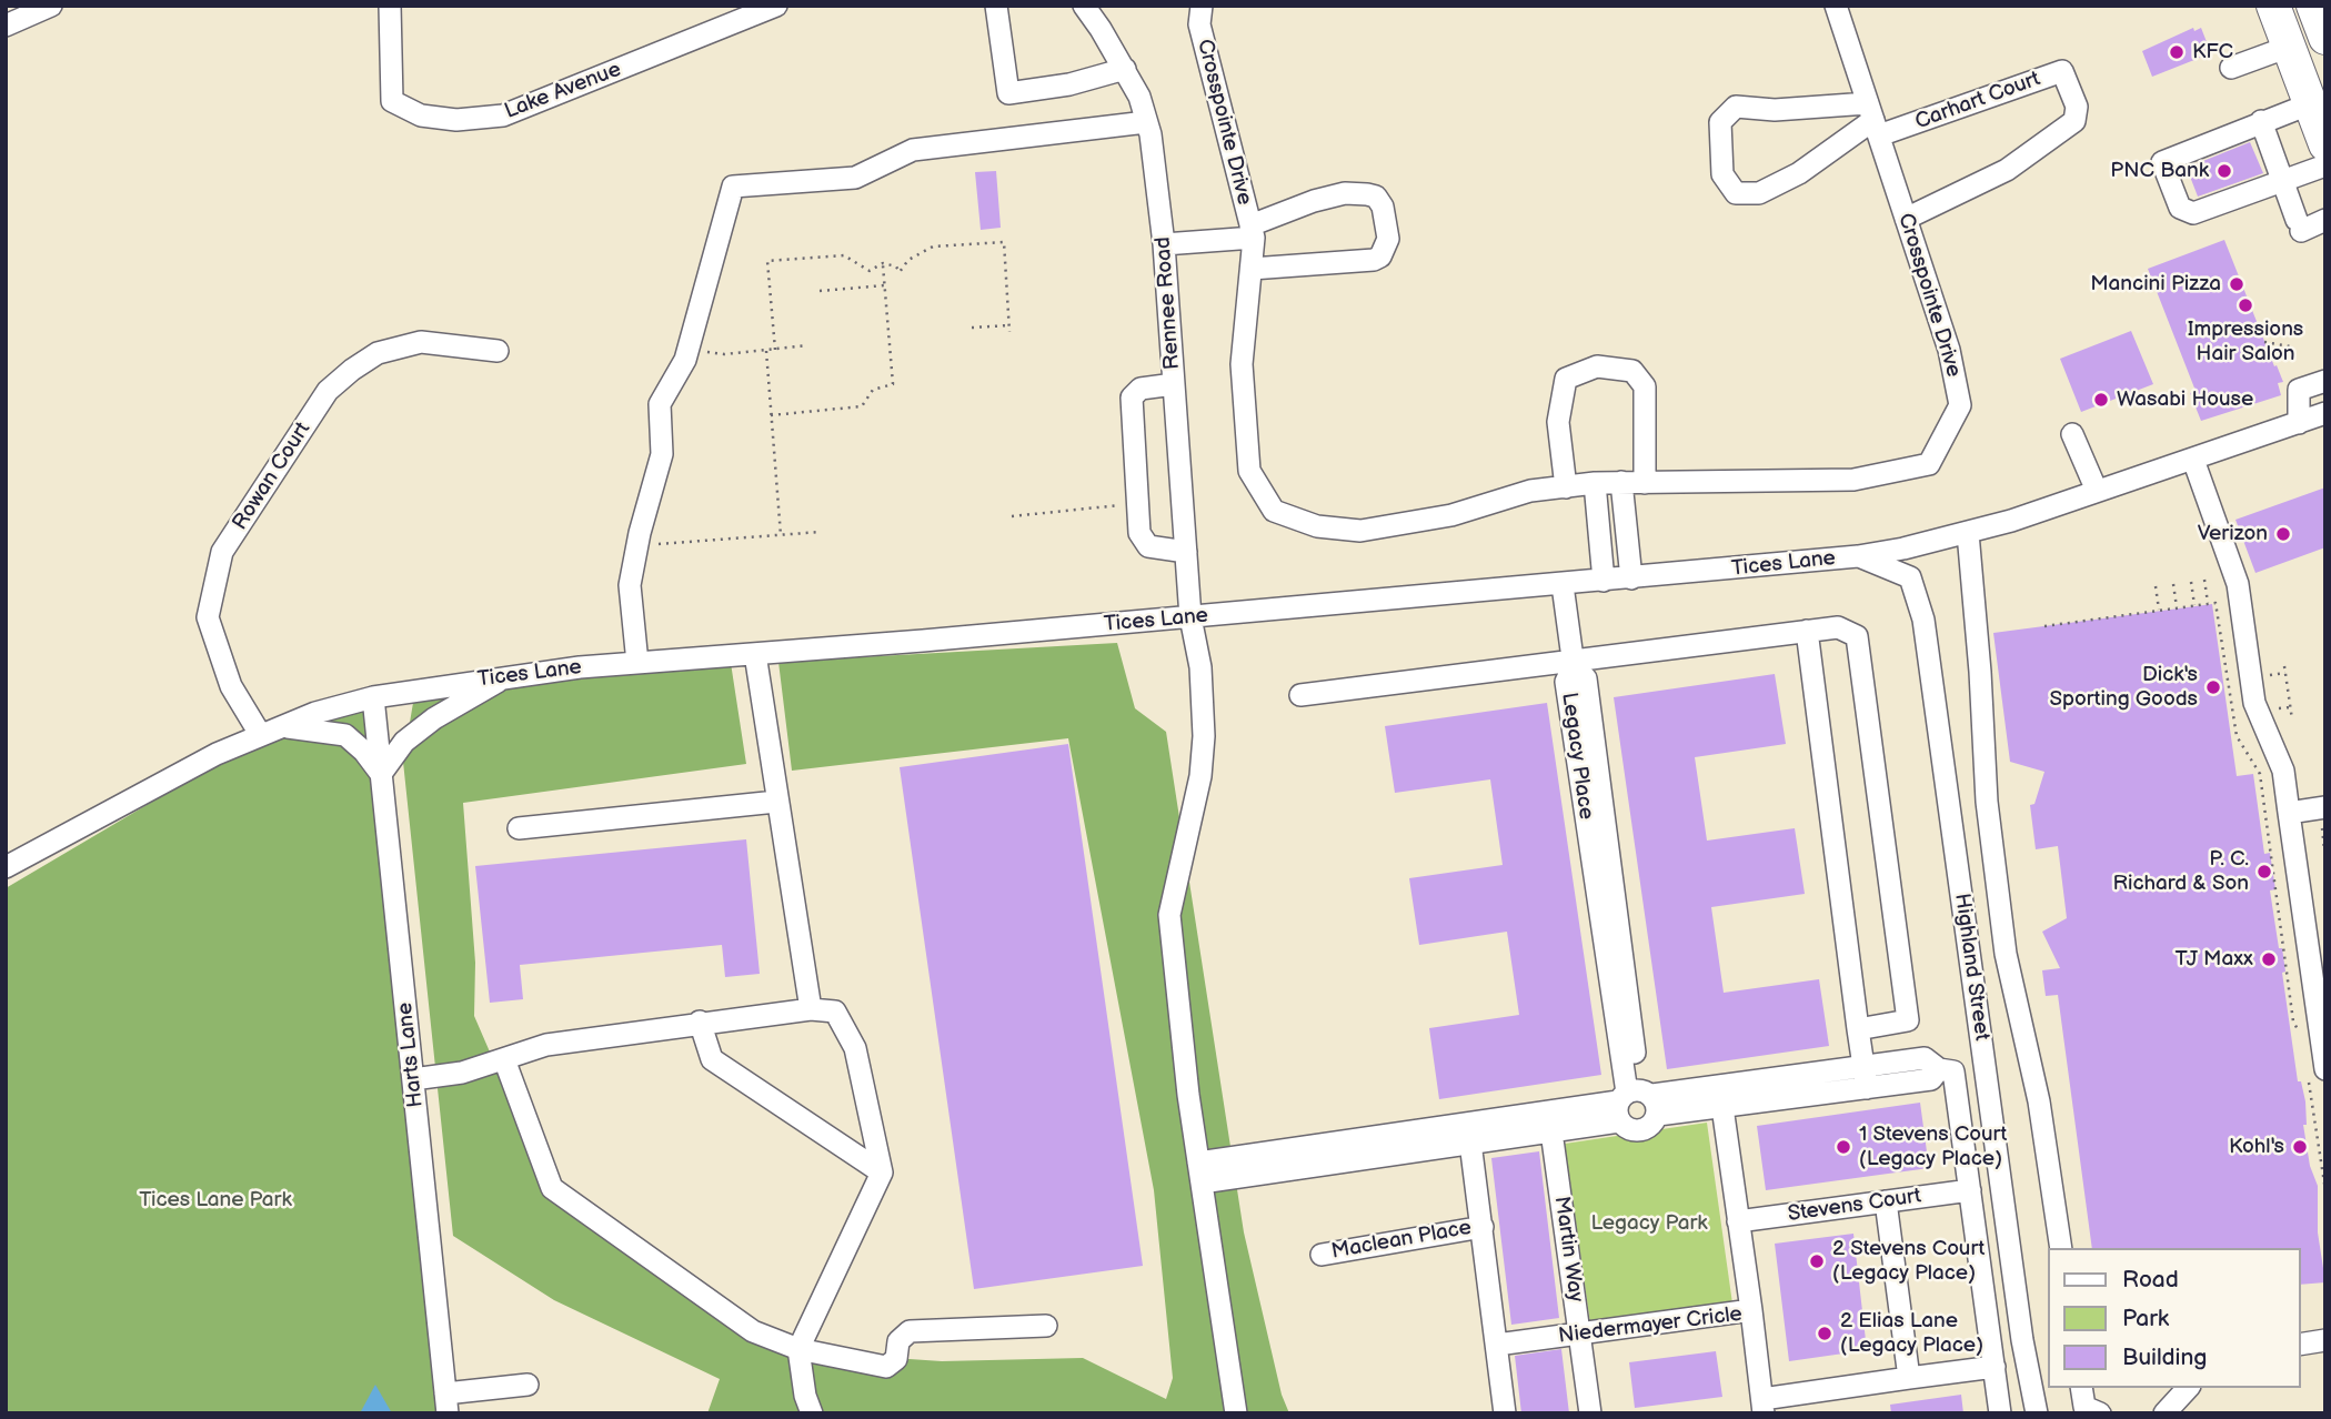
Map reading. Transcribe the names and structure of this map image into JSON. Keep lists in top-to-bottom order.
{
  "streets": {
    "street": [
      "Lake Avenue",
      "Carhart Court",
      "Crosspointe Drive",
      "Rennee Road",
      "Rowan Court",
      "Tices Lane",
      "Legacy Place",
      "Highland Street",
      "Harts Lane",
      "Stevens Court",
      "Maclean Place",
      "Martin Way",
      "Niedermayer Cricle"
    ]
  },
  "crossings": [
    ["Carhart Court", "Crosspointe Drive"],
    ["Crosspointe Drive", "Rennee Road"],
    ["Rennee Road", "Tices Lane"],
    ["Rowan Court", "Tices Lane"],
    ["Tices Lane", "Legacy Place"],
    ["Tices Lane", "Highland Street"],
    ["Tices Lane", "Harts Lane"],
    ["Martin Way", "Niedermayer Cricle"]
  ],
  "parks": ["Tices Lane Park", "Legacy Park"],
  "places": [
    "KFC",
    "PNC Bank",
    "Mancini Pizza",
    "Impressions Hair Salon",
    "Wasabi House",
    "Verizon",
    "Dick's Sporting Goods",
    "P. C. Richard & Son",
    "TJ Maxx",
    "1 Stevens Court (Legacy Place)",
    "Kohl's",
    "2 Stevens Court (Legacy Place)",
    "2 Elias Lane (Legacy Place)"
  ],
  "legend": ["Road", "Park", "Building"]
}
